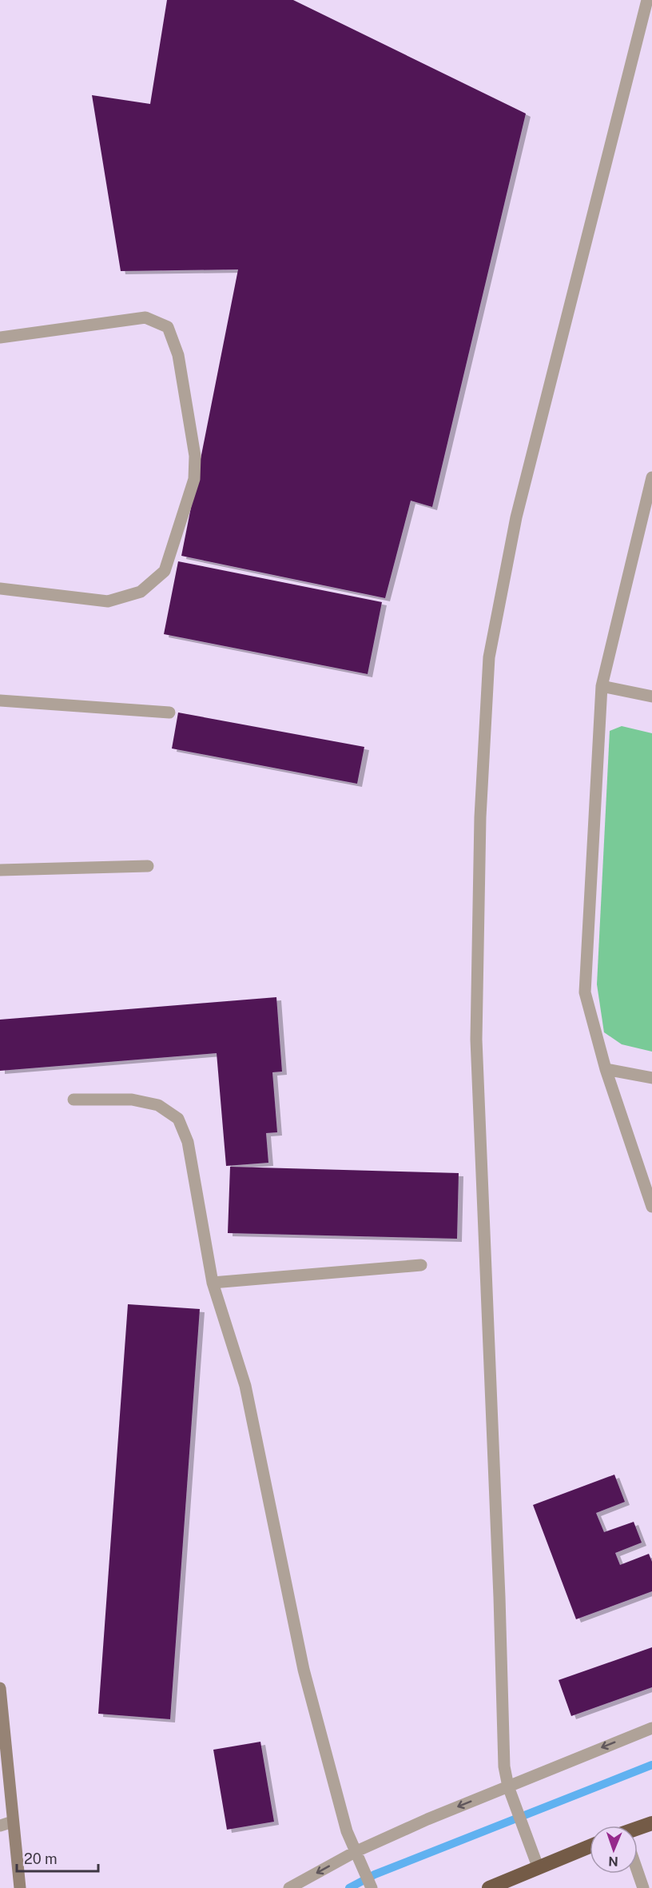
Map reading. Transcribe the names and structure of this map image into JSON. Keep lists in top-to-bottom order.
{
  "scale_bar": "20 m",
  "north": "bottom"
}
